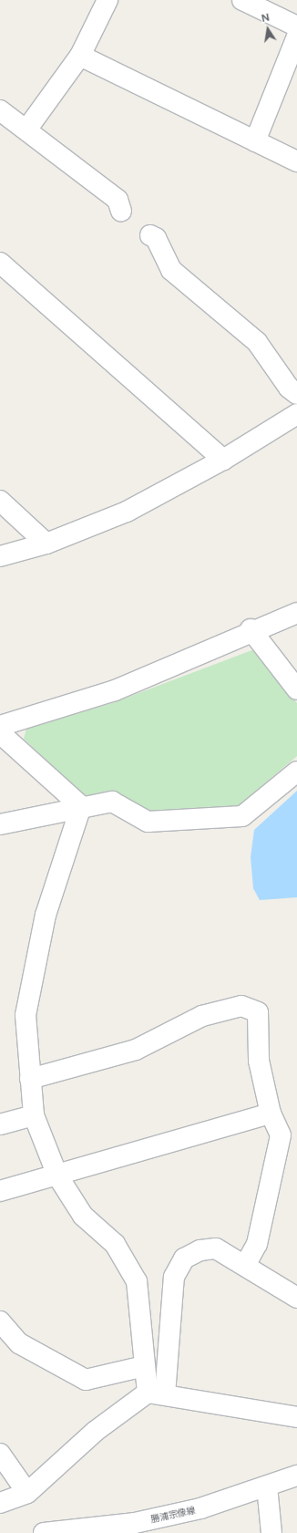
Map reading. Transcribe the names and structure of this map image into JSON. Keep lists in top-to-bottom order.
{
  "streets": {
    "street": ["勝浦宗像線"]
  },
  "north": "top"
}
